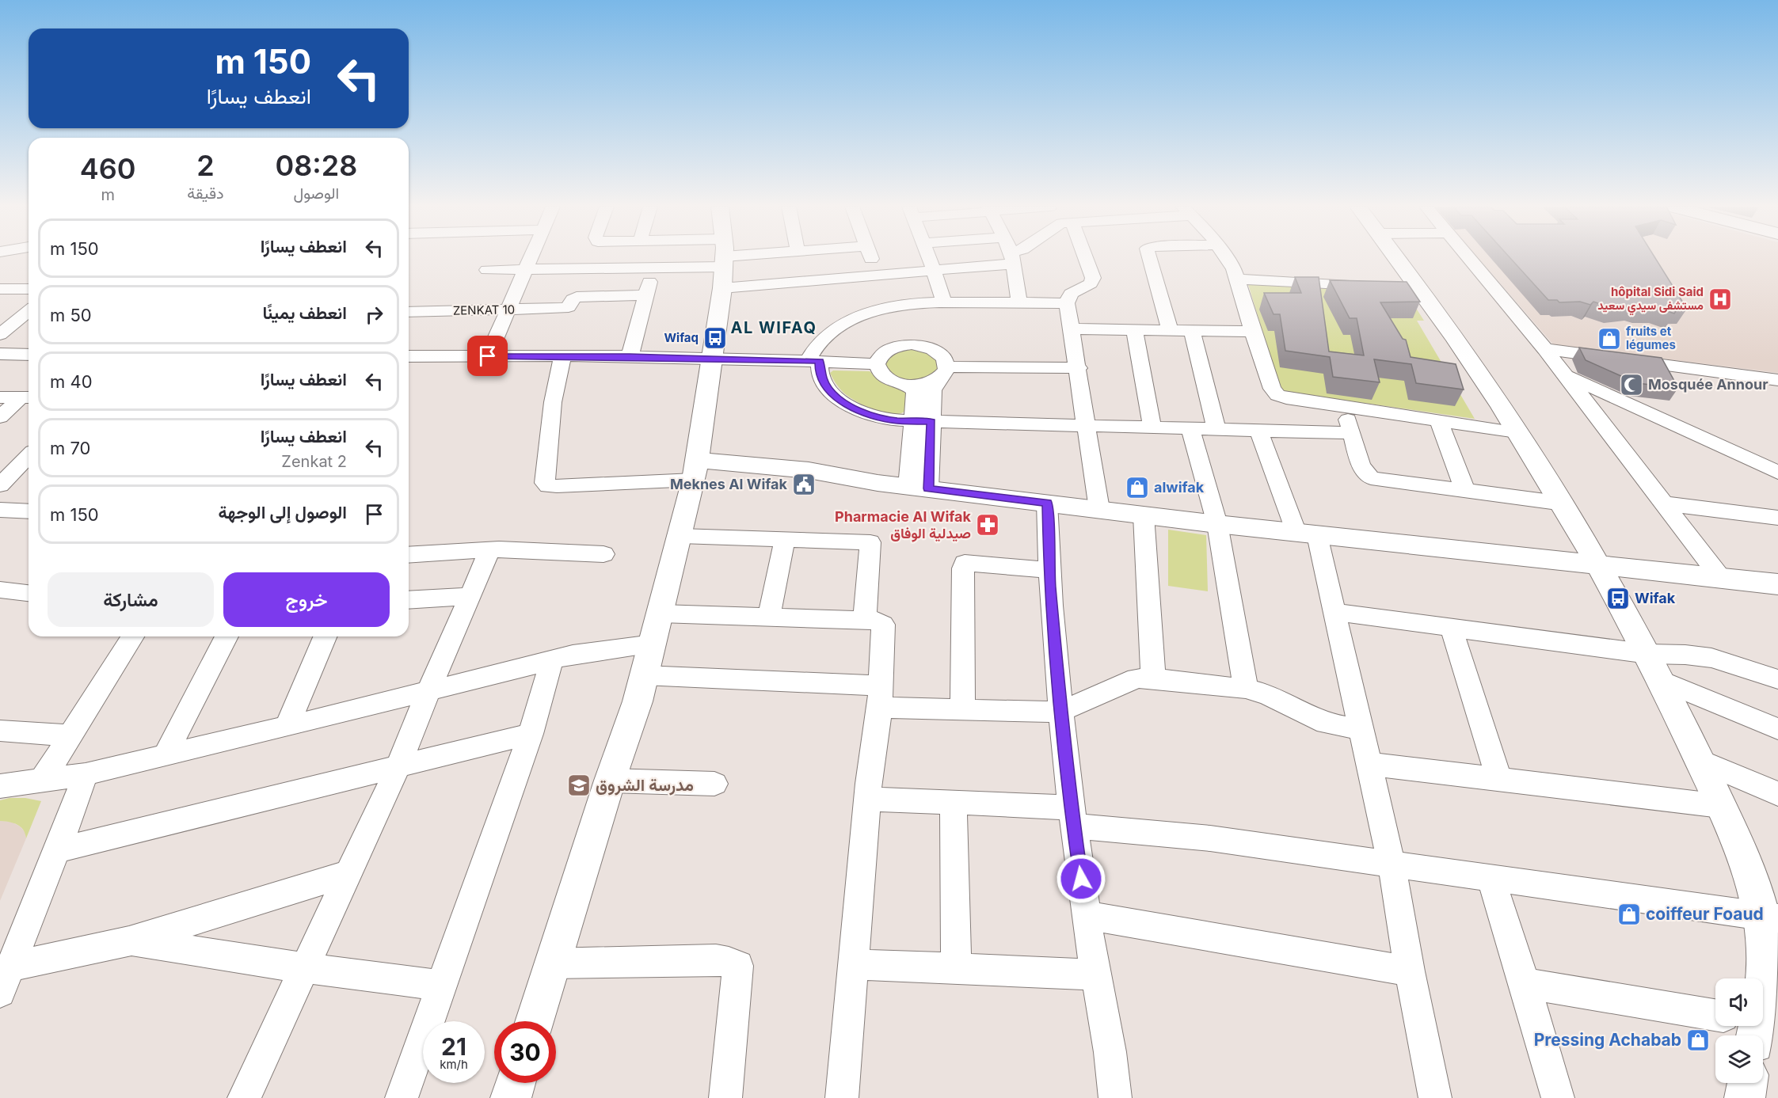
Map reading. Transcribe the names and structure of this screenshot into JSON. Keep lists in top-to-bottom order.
{
  "streets": {
    "street": ["ZENKAT 10"]
  },
  "districts": ["AL WIFAQ"],
  "places": {
    "hospital": ["hôpital Sidi Said مستشفى سيدي سعيد"],
    "bus stop": ["Wifaq", "Wifak"],
    "shop": [
      "fruits et légumes",
      "alwifak",
      "coiffeur Foaud",
      "Pressing Achabab"
    ],
    "mosque": ["Mosquée Annour"],
    "public building": ["Meknes Al Wifak"],
    "pharmacy": ["Pharmacie Al Wifak صيدلية الوفاق"],
    "school or university": ["مدرسة الشروق"]
  },
  "page": {
    "turn": ["150 m", "انعطف يسارًا"],
    "eta": [
      "08:28",
      "الوصول",
      "2",
      "دقيقة",
      "460",
      "m"
    ],
    "list": [
      {
        "name": "انعطف يسارًا",
        "value": "150 m"
      },
      {
        "name": "انعطف يمينًا",
        "value": "50 m"
      },
      {
        "name": "انعطف يسارًا",
        "value": "40 m"
      },
      {
        "name": "انعطف يسارًا",
        "note": "Zenkat 2",
        "value": "70 m"
      },
      {
        "name": "الوصول إلى الوجهة",
        "value": "150 m"
      }
    ],
    "buttons": ["خروج", "مشاركة"],
    "speed": "21 km/h",
    "limit": "30"
  }
}
